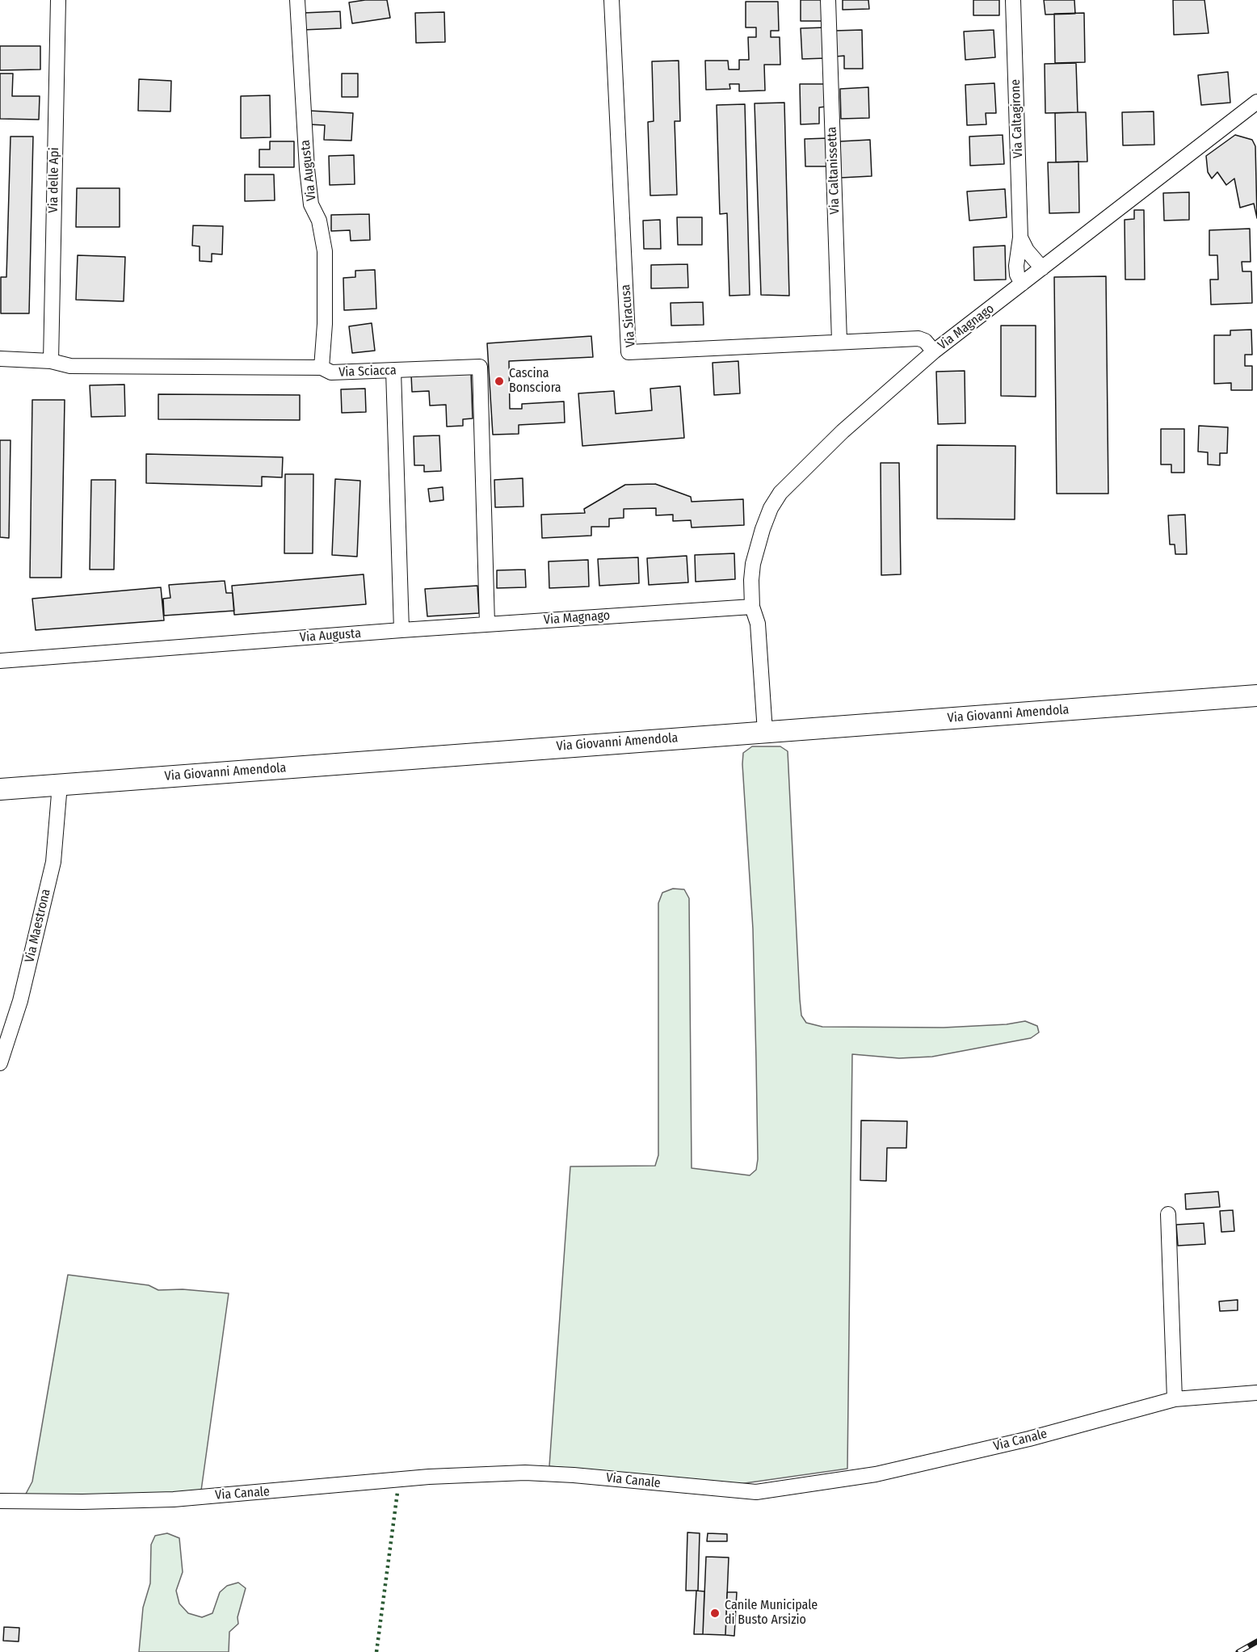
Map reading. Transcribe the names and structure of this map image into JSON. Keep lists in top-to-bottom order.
{
  "streets": {
    "main road": ["Via Giovanni Amendola"],
    "street": [
      "Via Caltagirone",
      "Via Augusta",
      "Via Caltanissetta",
      "Via delle Api",
      "Via Siracusa",
      "Via Magnago",
      "Via Sciacca",
      "Via Maestrona",
      "Via Canale"
    ]
  },
  "crossings": [
    ["Via Caltagirone", "Via Magnago"],
    ["Via Augusta", "Via Magnago"],
    ["Via Augusta", "Via Sciacca"],
    ["Via Caltanissetta", "Via Siracusa"],
    ["Via delle Api", "Via Sciacca"],
    ["Via Siracusa", "Via Magnago"],
    ["Via Magnago", "Via Sciacca"],
    ["Via Magnago", "Via Giovanni Amendola"],
    ["Via Giovanni Amendola", "Via Maestrona"]
  ],
  "places": ["Cascina Bonsciora", "Canile Municipale di Busto Arsizio"]
}
